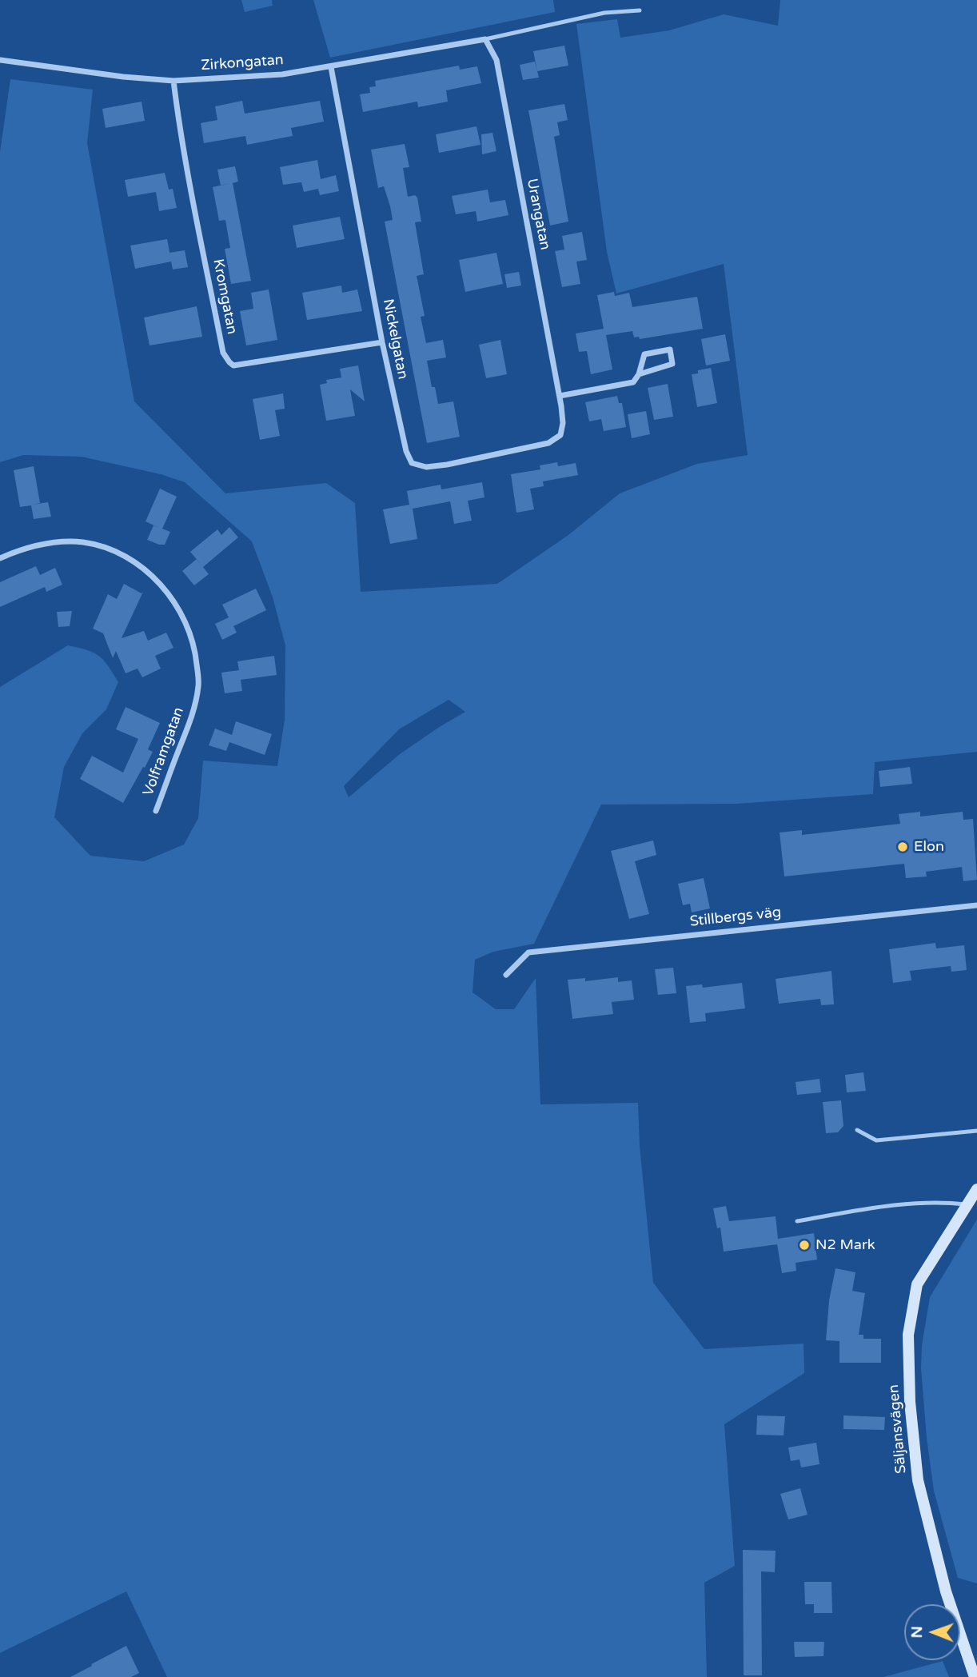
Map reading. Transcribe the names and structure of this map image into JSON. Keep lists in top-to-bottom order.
{
  "streets": {
    "street": [
      "Zirkongatan",
      "Urangatan",
      "Kromgatan",
      "Nickelgatan",
      "Volframgatan",
      "Stillbergs väg",
      "Säljansvägen"
    ]
  },
  "crossings": [
    ["Zirkongatan", "Urangatan"],
    ["Zirkongatan", "Kromgatan"],
    ["Zirkongatan", "Nickelgatan"],
    ["Urangatan", "Nickelgatan"],
    ["Kromgatan", "Nickelgatan"]
  ],
  "places": ["Elon", "N2 Mark"],
  "north": "left"
}
